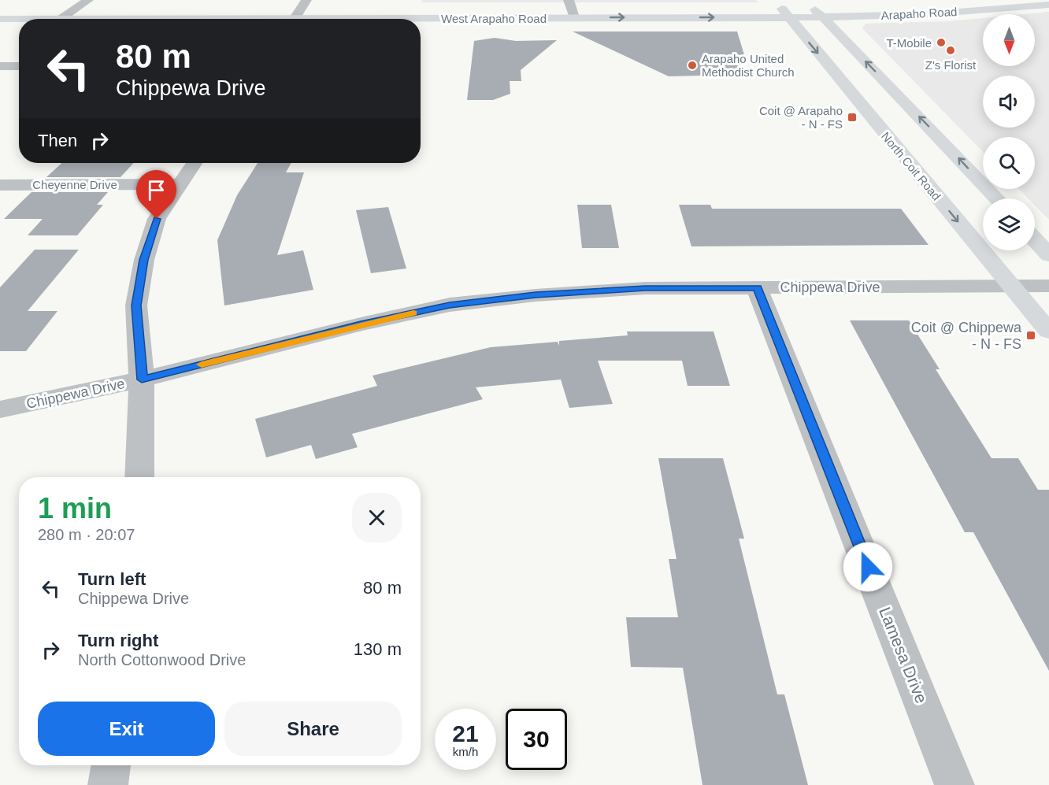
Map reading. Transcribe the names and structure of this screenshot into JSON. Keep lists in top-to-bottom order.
{
  "streets": {
    "main road": ["Arapaho Road", "West Arapaho Road", "North Coit Road"],
    "street": ["Cheyenne Drive", "Chippewa Drive", "Lamesa Drive"]
  },
  "crossings": [
    ["Arapaho Road", "West Arapaho Road"],
    ["Arapaho Road", "North Coit Road"],
    ["West Arapaho Road", "North Coit Road"],
    ["North Coit Road", "Chippewa Drive"],
    ["Chippewa Drive", "Lamesa Drive"]
  ],
  "places": {
    "other": ["T-Mobile", "Z's Florist", "Arapaho United Methodist Church"],
    "transit": ["Coit @ Arapaho - N - FS", "Coit @ Chippewa - N - FS"]
  },
  "north": "bottom",
  "page": {
    "turn": ["80 m", "Chippewa Drive"],
    "then": "Then",
    "heading": ["1 min", "280 m · 20:07"],
    "list": [
      {
        "name": "Turn left",
        "note": "Chippewa Drive",
        "value": "80 m"
      },
      {
        "name": "Turn right",
        "note": "North Cottonwood Drive",
        "value": "130 m"
      }
    ],
    "buttons": ["Exit", "Share"],
    "speed": "21 km/h",
    "limit": "30"
  }
}
